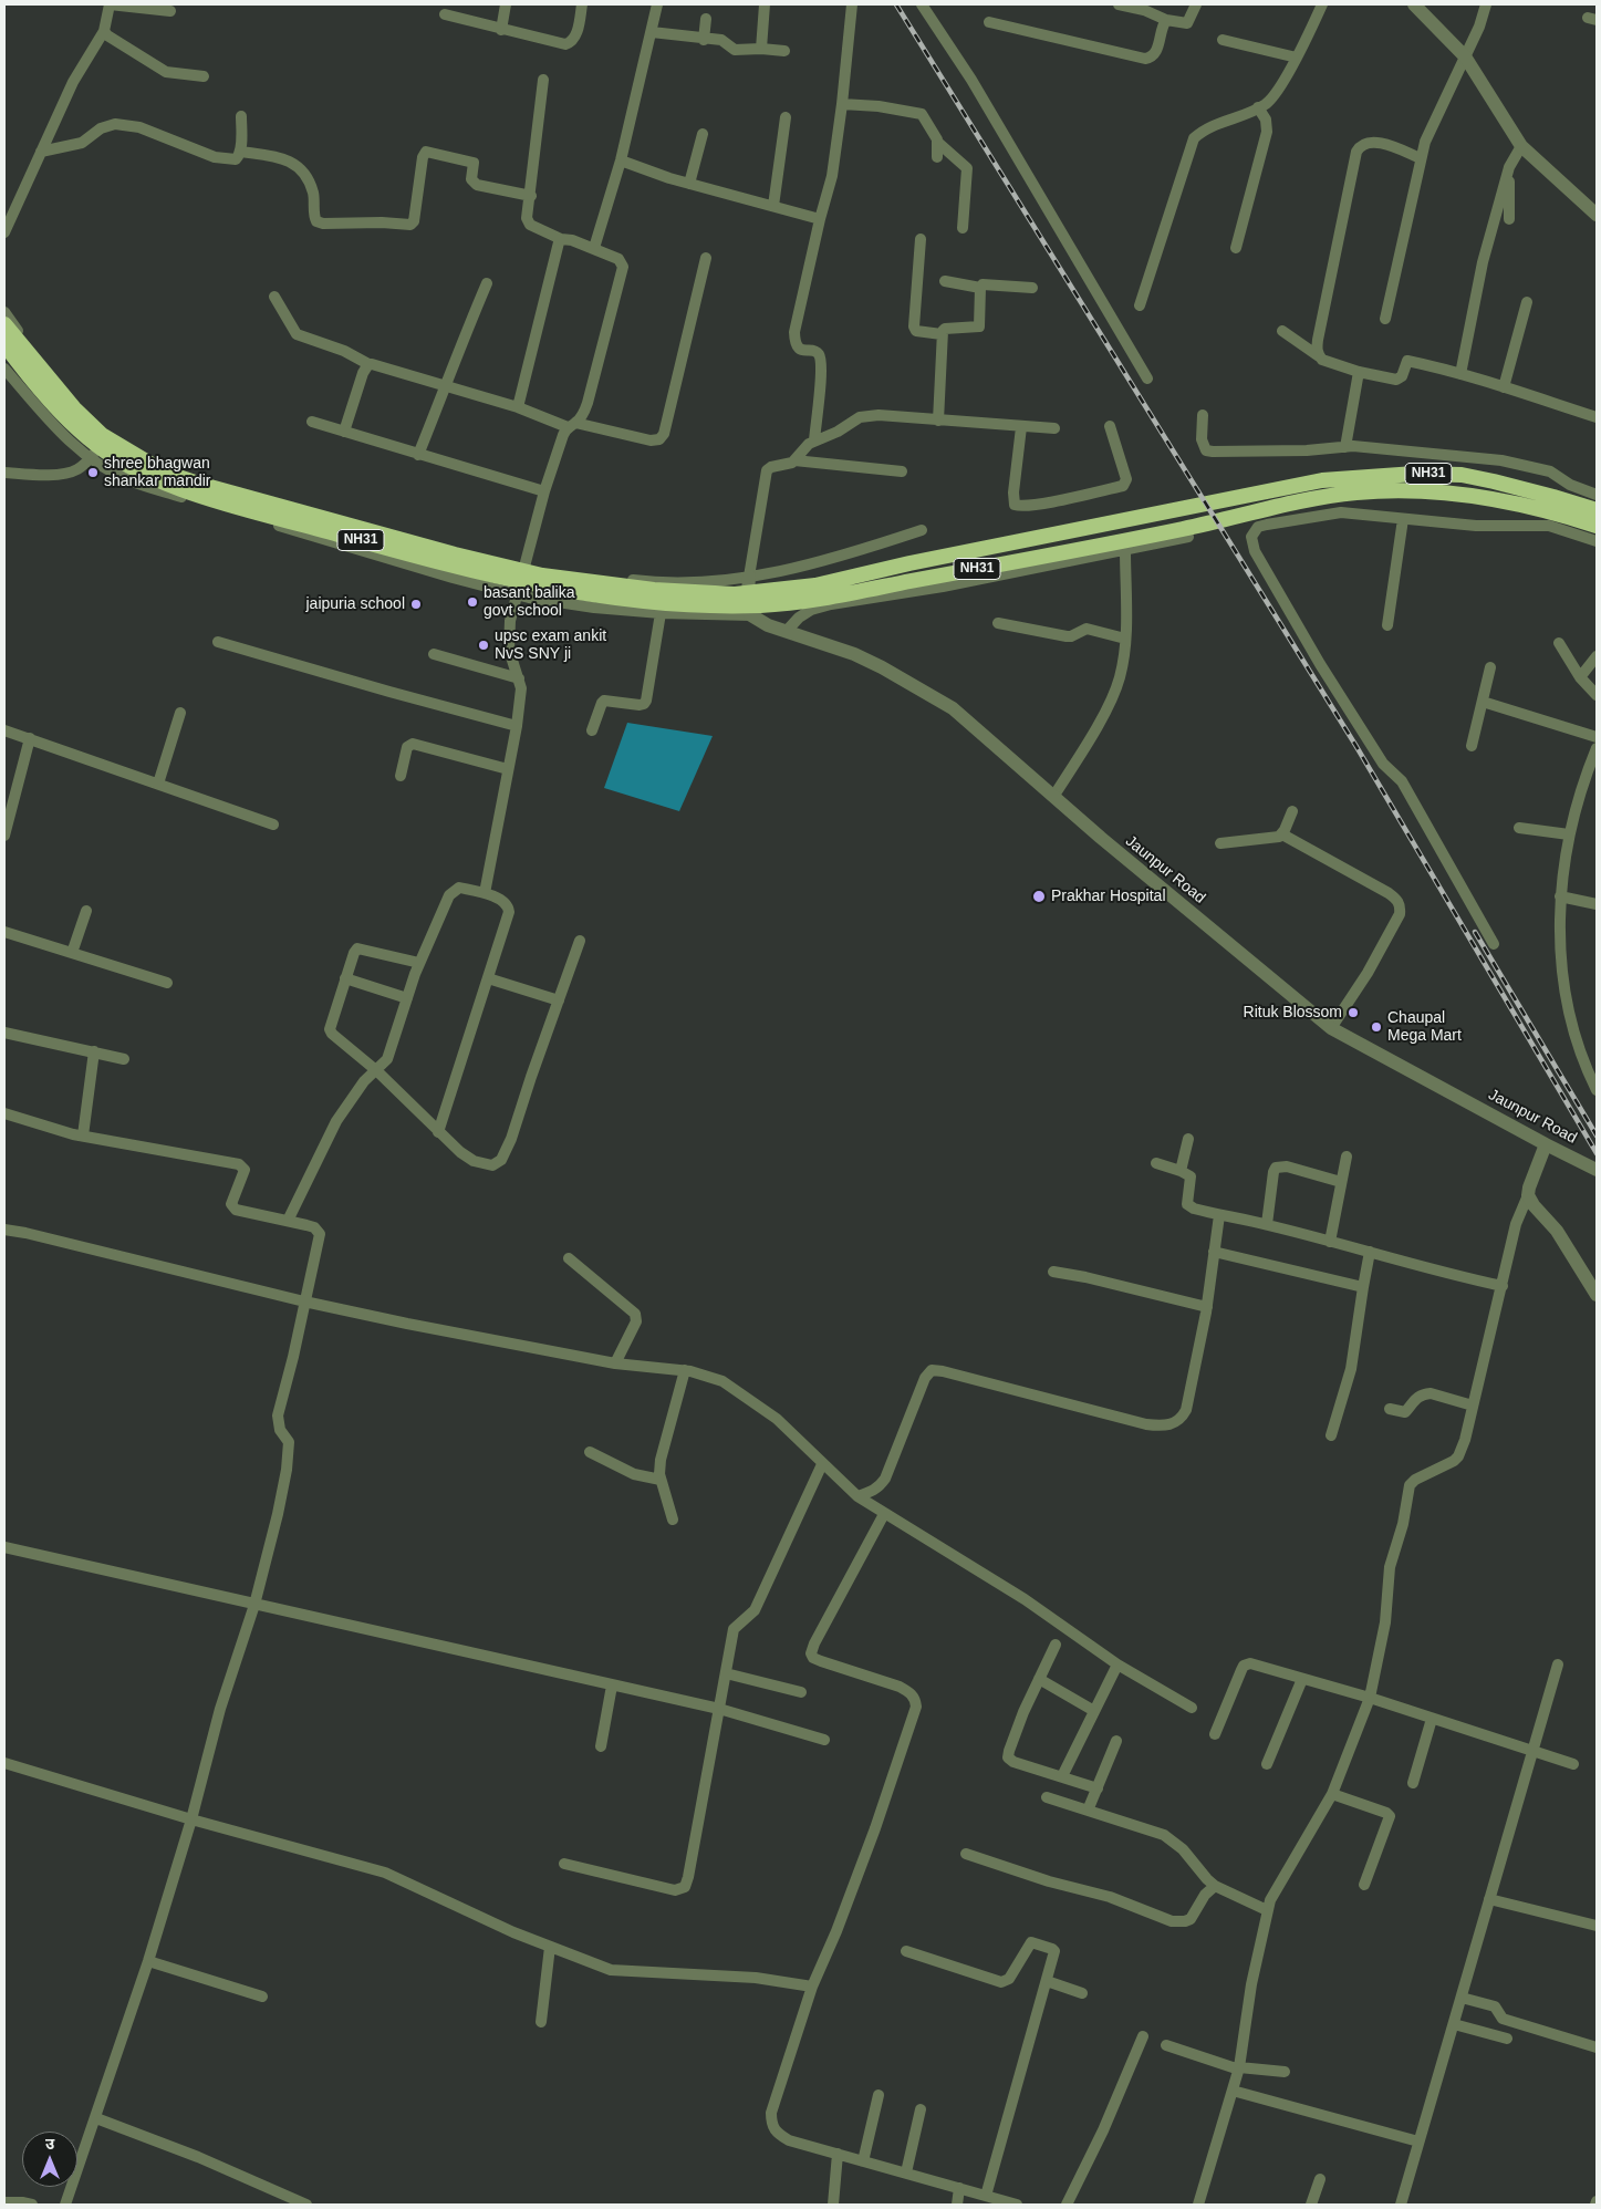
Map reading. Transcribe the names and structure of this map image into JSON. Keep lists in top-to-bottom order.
{
  "streets": {
    "highway": ["NH31"],
    "street": ["Jaunpur Road"]
  },
  "places": [
    "shree bhagwan shankar mandir",
    "basant balika govt school",
    "jaipuria school",
    "upsc exam ankit NvS SNY ji",
    "Prakhar Hospital",
    "Rituk Blossom",
    "Chaupal Mega Mart"
  ],
  "north": "top"
}
